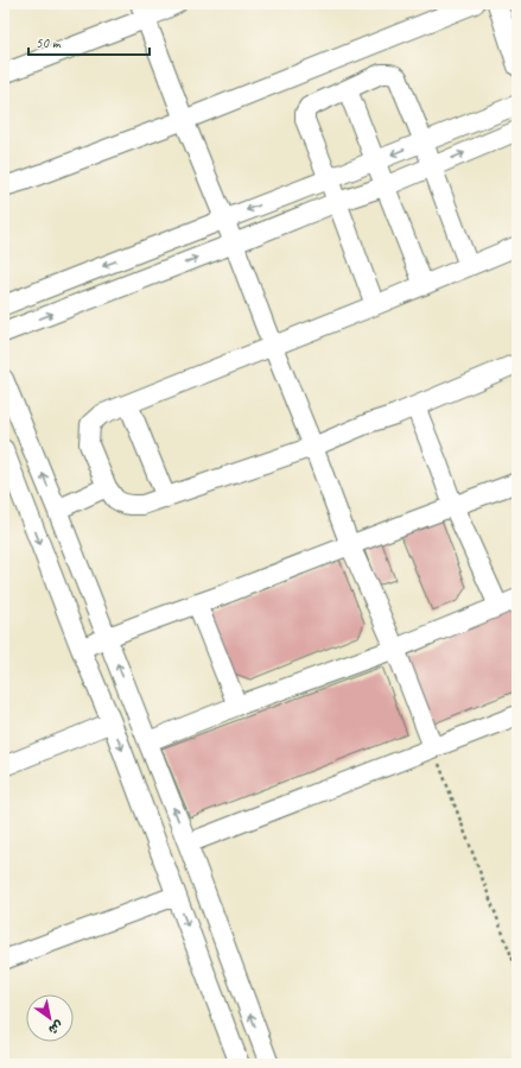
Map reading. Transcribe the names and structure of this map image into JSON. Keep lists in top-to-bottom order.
{
  "scale_bar": "50 m",
  "north": "bottom right"
}
